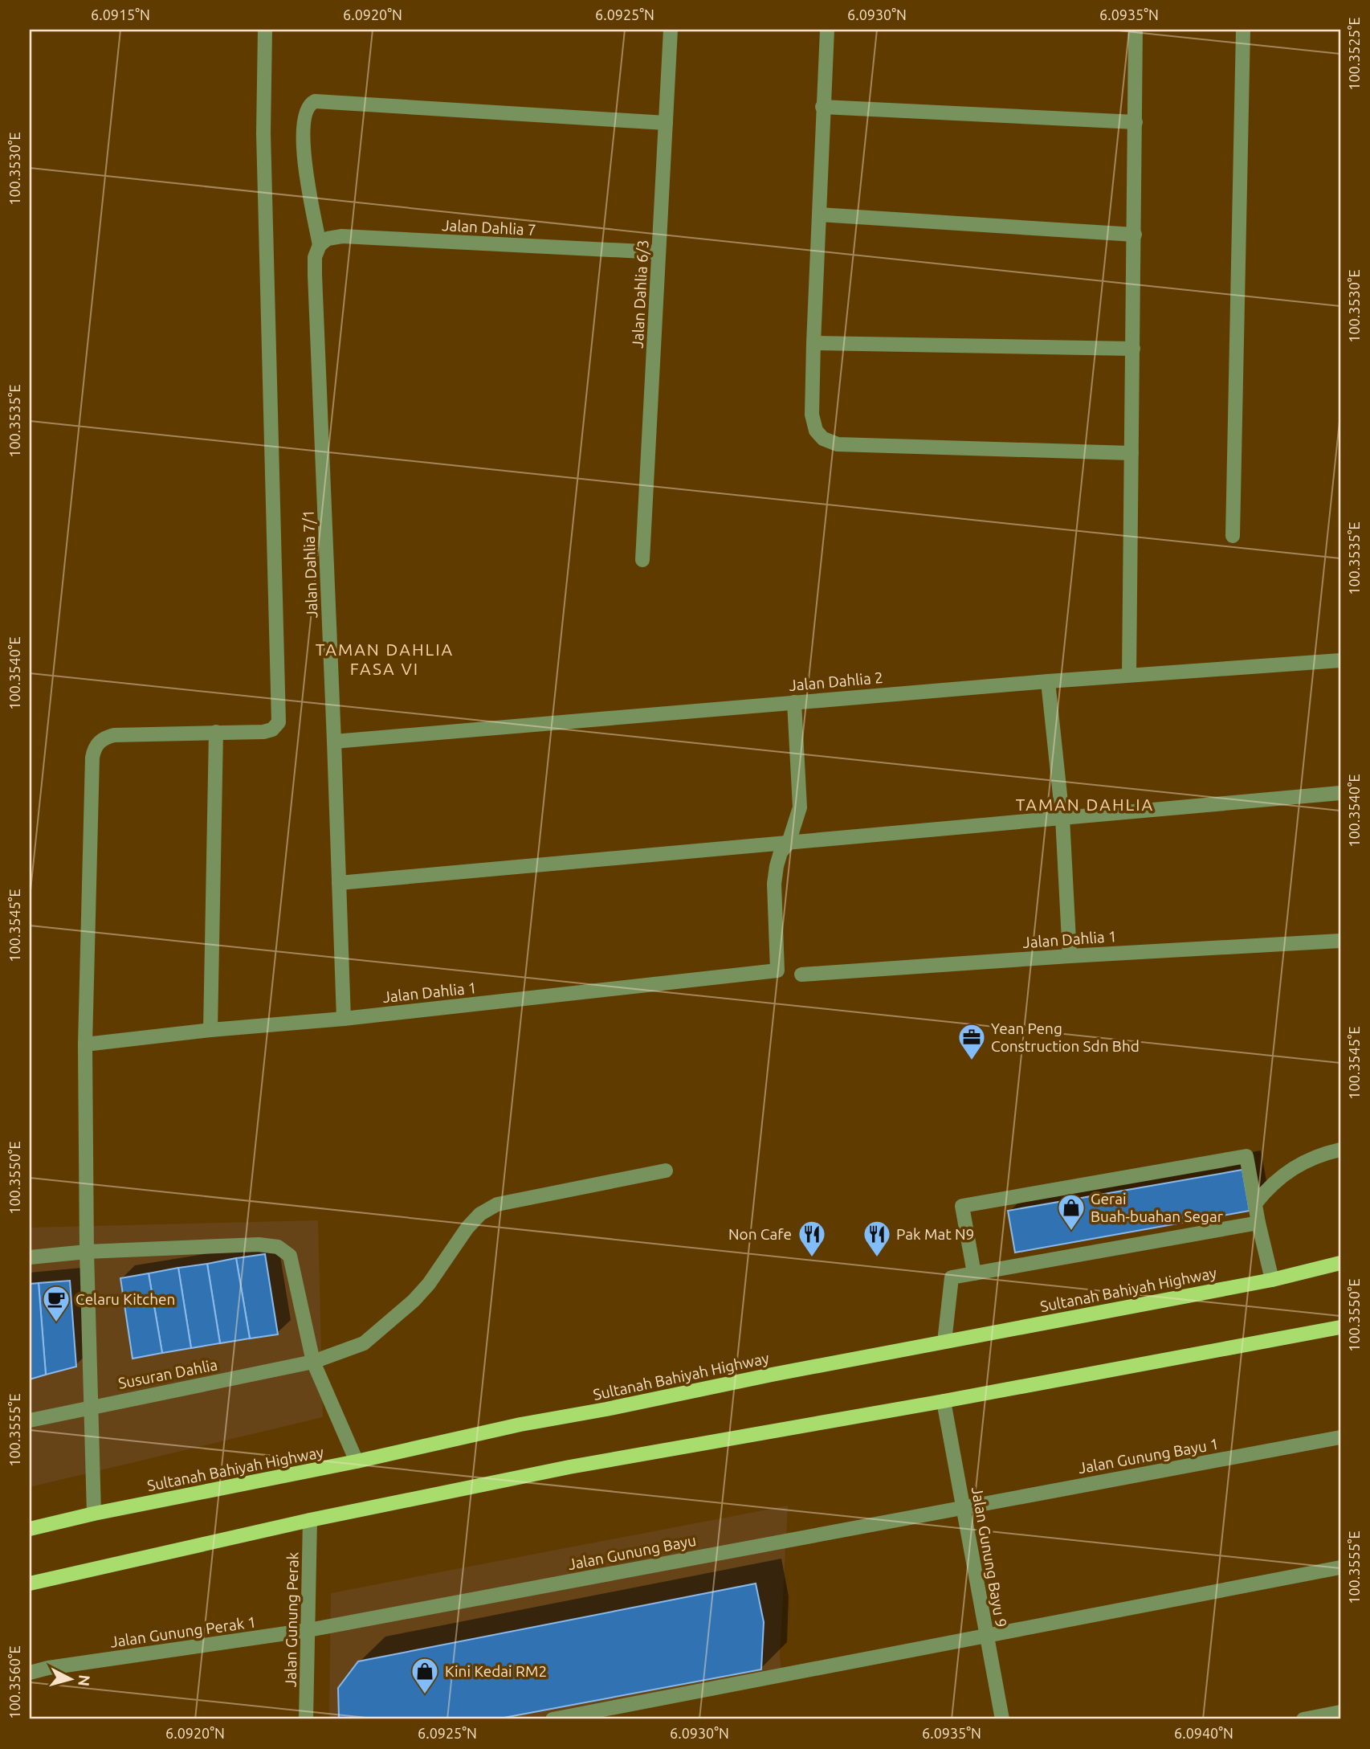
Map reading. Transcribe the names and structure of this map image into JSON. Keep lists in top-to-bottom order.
{
  "streets": {
    "main road": ["Sultanah Bahiyah Highway"],
    "street": [
      "Jalan Dahlia 7",
      "Jalan Dahlia 6/3",
      "Jalan Dahlia 7/1",
      "Jalan Dahlia 2",
      "Jalan Dahlia 1",
      "Susuran Dahlia",
      "Jalan Gunung Bayu 1",
      "Jalan Gunung Bayu",
      "Jalan Gunung Bayu 9",
      "Jalan Gunung Perak",
      "Jalan Gunung Perak 1"
    ]
  },
  "crossings": [
    ["Jalan Dahlia 7", "Jalan Dahlia 6/3"],
    ["Jalan Dahlia 7", "Jalan Dahlia 7/1"],
    ["Jalan Dahlia 7/1", "Jalan Dahlia 2"],
    ["Jalan Dahlia 7/1", "Jalan Dahlia 1"],
    ["Jalan Gunung Bayu 1", "Jalan Gunung Bayu"],
    ["Jalan Gunung Bayu 1", "Jalan Gunung Bayu 9"],
    ["Jalan Gunung Bayu", "Jalan Gunung Bayu 9"],
    ["Jalan Gunung Bayu", "Jalan Gunung Perak"],
    ["Jalan Gunung Bayu", "Jalan Gunung Perak 1"],
    ["Jalan Gunung Perak", "Jalan Gunung Perak 1"]
  ],
  "districts": ["TAMAN DAHLIA FASA VI", "TAMAN DAHLIA"],
  "places": {
    "office": ["Yean Peng Construction Sdn Bhd"],
    "shop": ["Gerai Buah-buahan Segar", "Kini Kedai RM2"],
    "restaurant": ["Non Cafe", "Pak Mat N9"],
    "cafe": ["Celaru Kitchen"]
  },
  "north": "right",
  "coordinates": [
    "6.0915°N",
    "6.0920°N",
    "6.0925°N",
    "6.0930°N",
    "6.0935°N",
    "100.3525°E",
    "100.3530°E",
    "100.3535°E",
    "100.3540°E",
    "100.3545°E",
    "100.3550°E",
    "100.3555°E",
    "100.3560°E",
    "6.0940°N"
  ]
}
